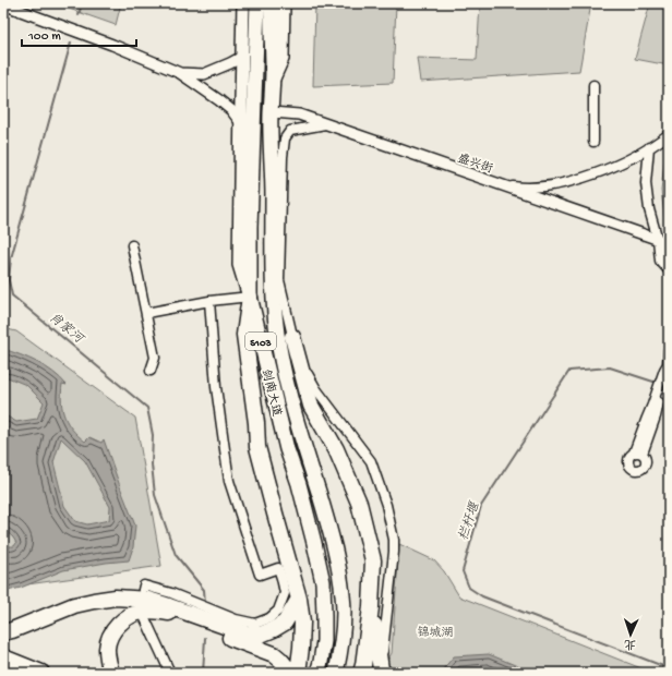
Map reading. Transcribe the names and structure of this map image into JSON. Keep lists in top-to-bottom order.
{
  "streets": {
    "highway": ["S103", "剑南大道"],
    "street": ["盛兴街"]
  },
  "crossings": [
    ["盛兴街", "剑南大道"]
  ],
  "water": ["肖家河", "栏杆堰"],
  "parks": ["锦城湖"],
  "scale_bar": "100 m",
  "north": "bottom"
}
